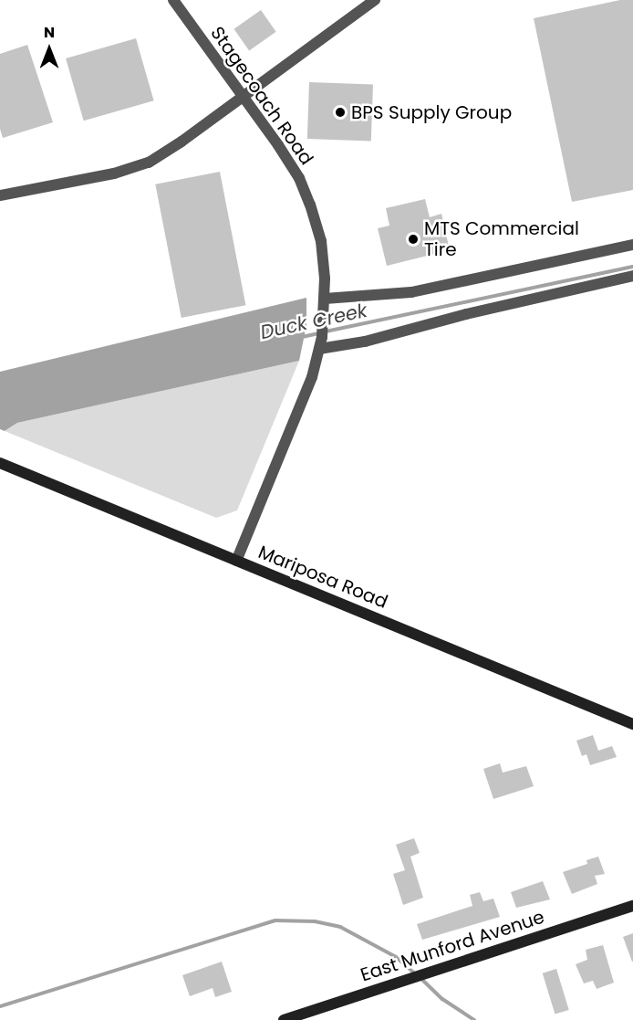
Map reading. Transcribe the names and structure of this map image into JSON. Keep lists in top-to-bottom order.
{
  "streets": {
    "main road": ["Mariposa Road", "East Munford Avenue"],
    "street": ["Stagecoach Road"]
  },
  "crossings": [
    ["Stagecoach Road", "Mariposa Road"]
  ],
  "water": ["Duck Creek"],
  "places": ["BPS Supply Group", "MTS Commercial Tire"],
  "north": "top"
}
